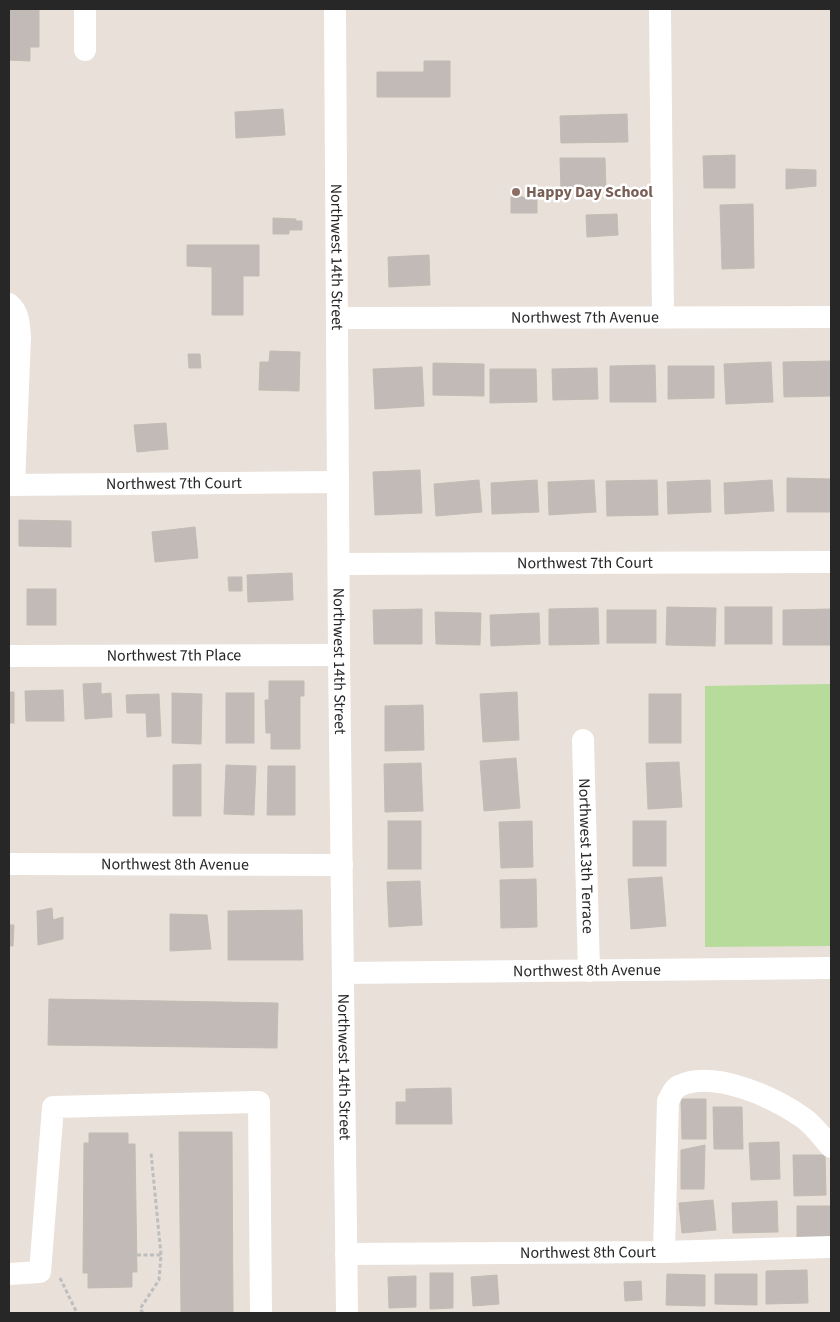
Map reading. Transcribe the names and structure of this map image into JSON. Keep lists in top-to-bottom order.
{
  "streets": {
    "street": [
      "Northwest 14th Street",
      "Northwest 7th Avenue",
      "Northwest 7th Court",
      "Northwest 7th Place",
      "Northwest 13th Terrace",
      "Northwest 8th Avenue",
      "Northwest 8th Court"
    ]
  },
  "crossings": [
    ["Northwest 14th Street", "Northwest 7th Avenue"],
    ["Northwest 14th Street", "Northwest 7th Court"],
    ["Northwest 14th Street", "Northwest 7th Place"],
    ["Northwest 14th Street", "Northwest 8th Avenue"],
    ["Northwest 14th Street", "Northwest 8th Court"],
    ["Northwest 13th Terrace", "Northwest 8th Avenue"]
  ],
  "places": ["Happy Day School"]
}
